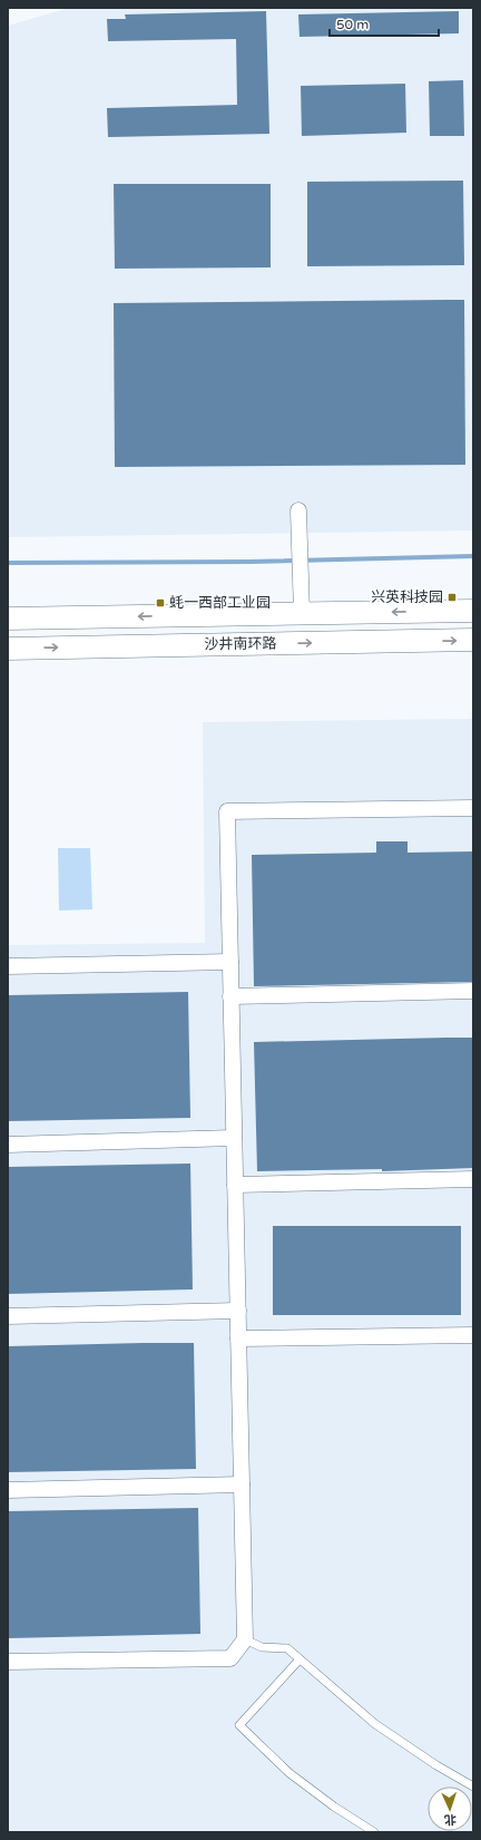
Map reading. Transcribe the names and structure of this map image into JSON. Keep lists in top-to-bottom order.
{
  "streets": {
    "main road": ["沙井南环路"]
  },
  "places": {
    "transit": ["兴英科技园", "蚝一西部工业园"]
  },
  "scale_bar": "50 m",
  "north": "bottom"
}
